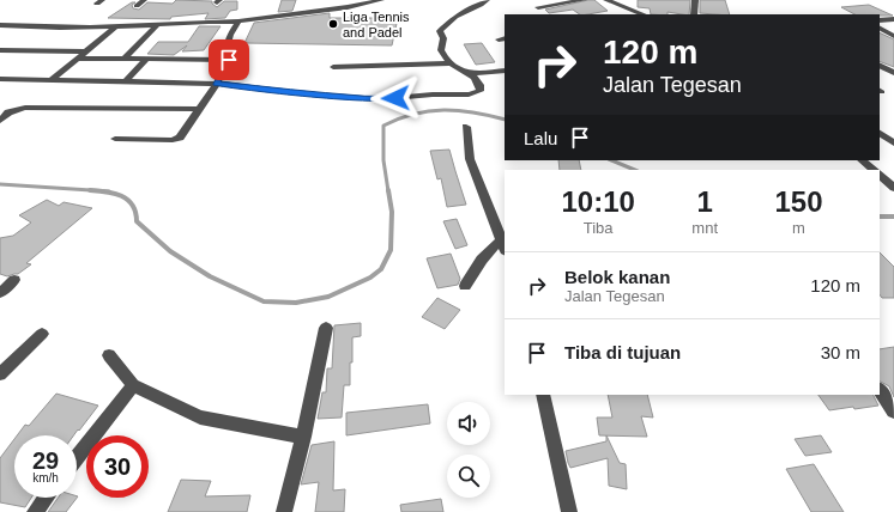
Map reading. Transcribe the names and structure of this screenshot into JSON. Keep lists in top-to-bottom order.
{
  "places": ["Liga Tennis and Padel"],
  "page": {
    "turn": ["120 m", "Jalan Tegesan"],
    "then": "Lalu",
    "eta": [
      "10:10",
      "Tiba",
      "1",
      "mnt",
      "150",
      "m"
    ],
    "list": [
      {
        "name": "Belok kanan",
        "note": "Jalan Tegesan",
        "value": "120 m"
      },
      {
        "name": "Tiba di tujuan",
        "value": "30 m"
      }
    ],
    "speed": "29 km/h",
    "limit": "30"
  }
}
